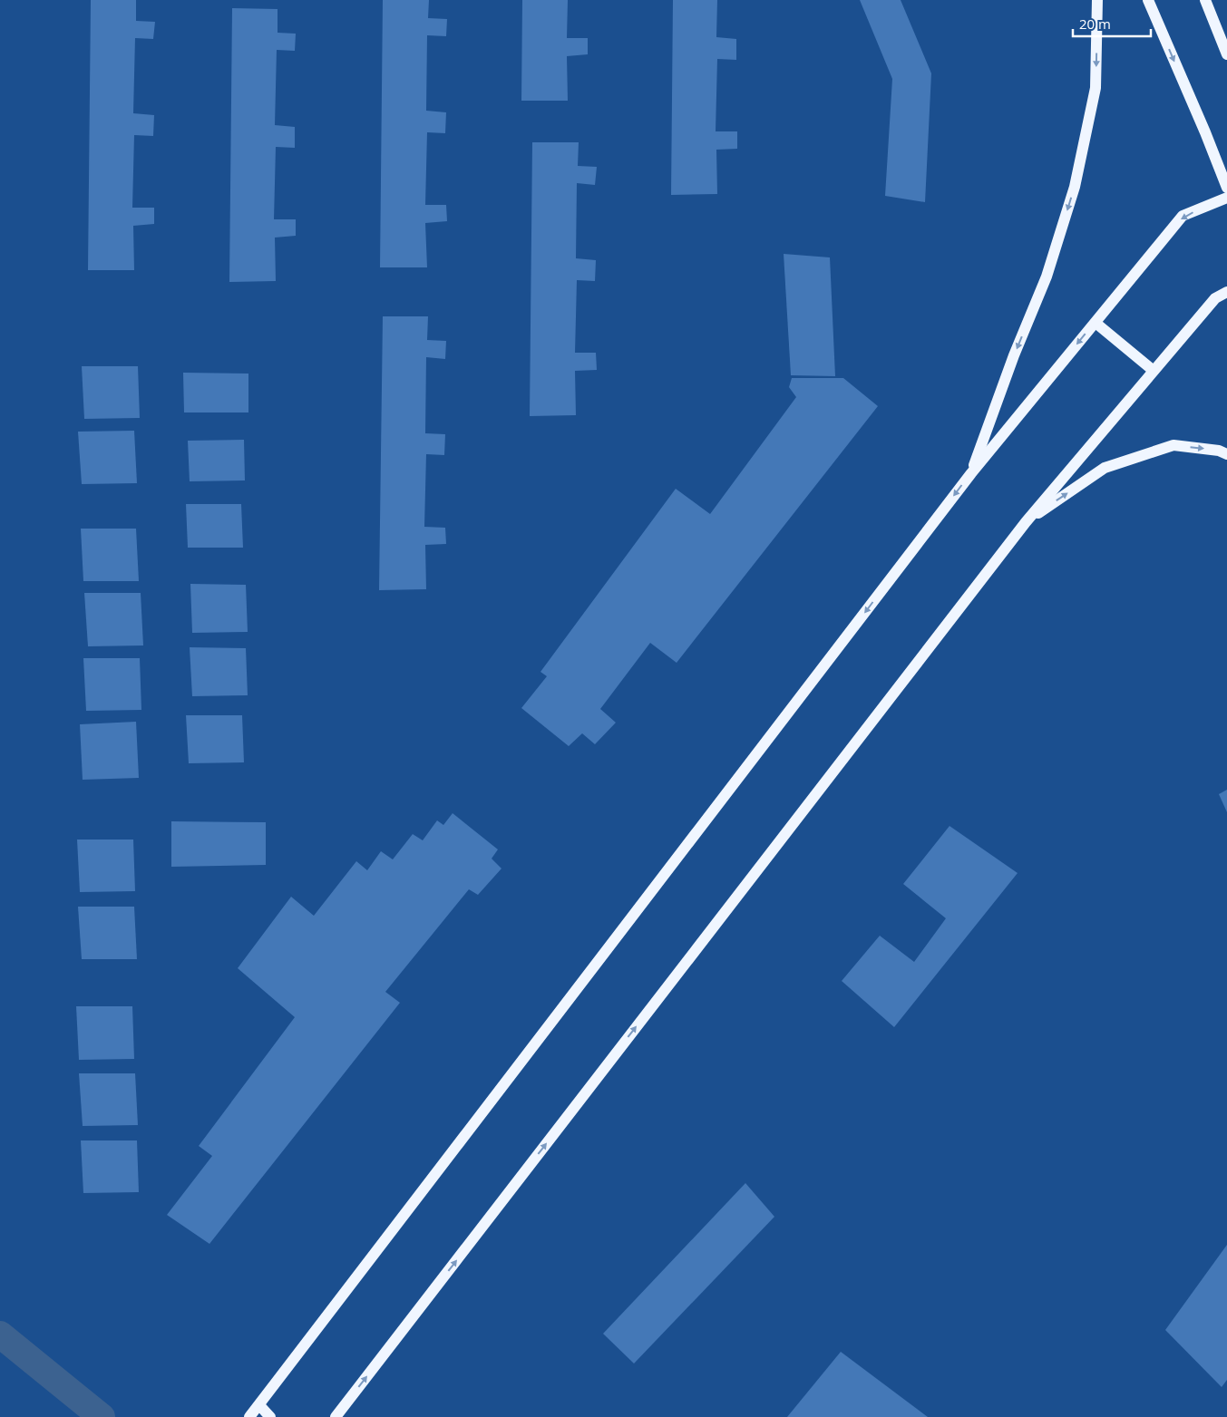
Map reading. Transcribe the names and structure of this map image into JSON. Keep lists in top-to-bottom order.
{
  "scale_bar": "20 m"
}
